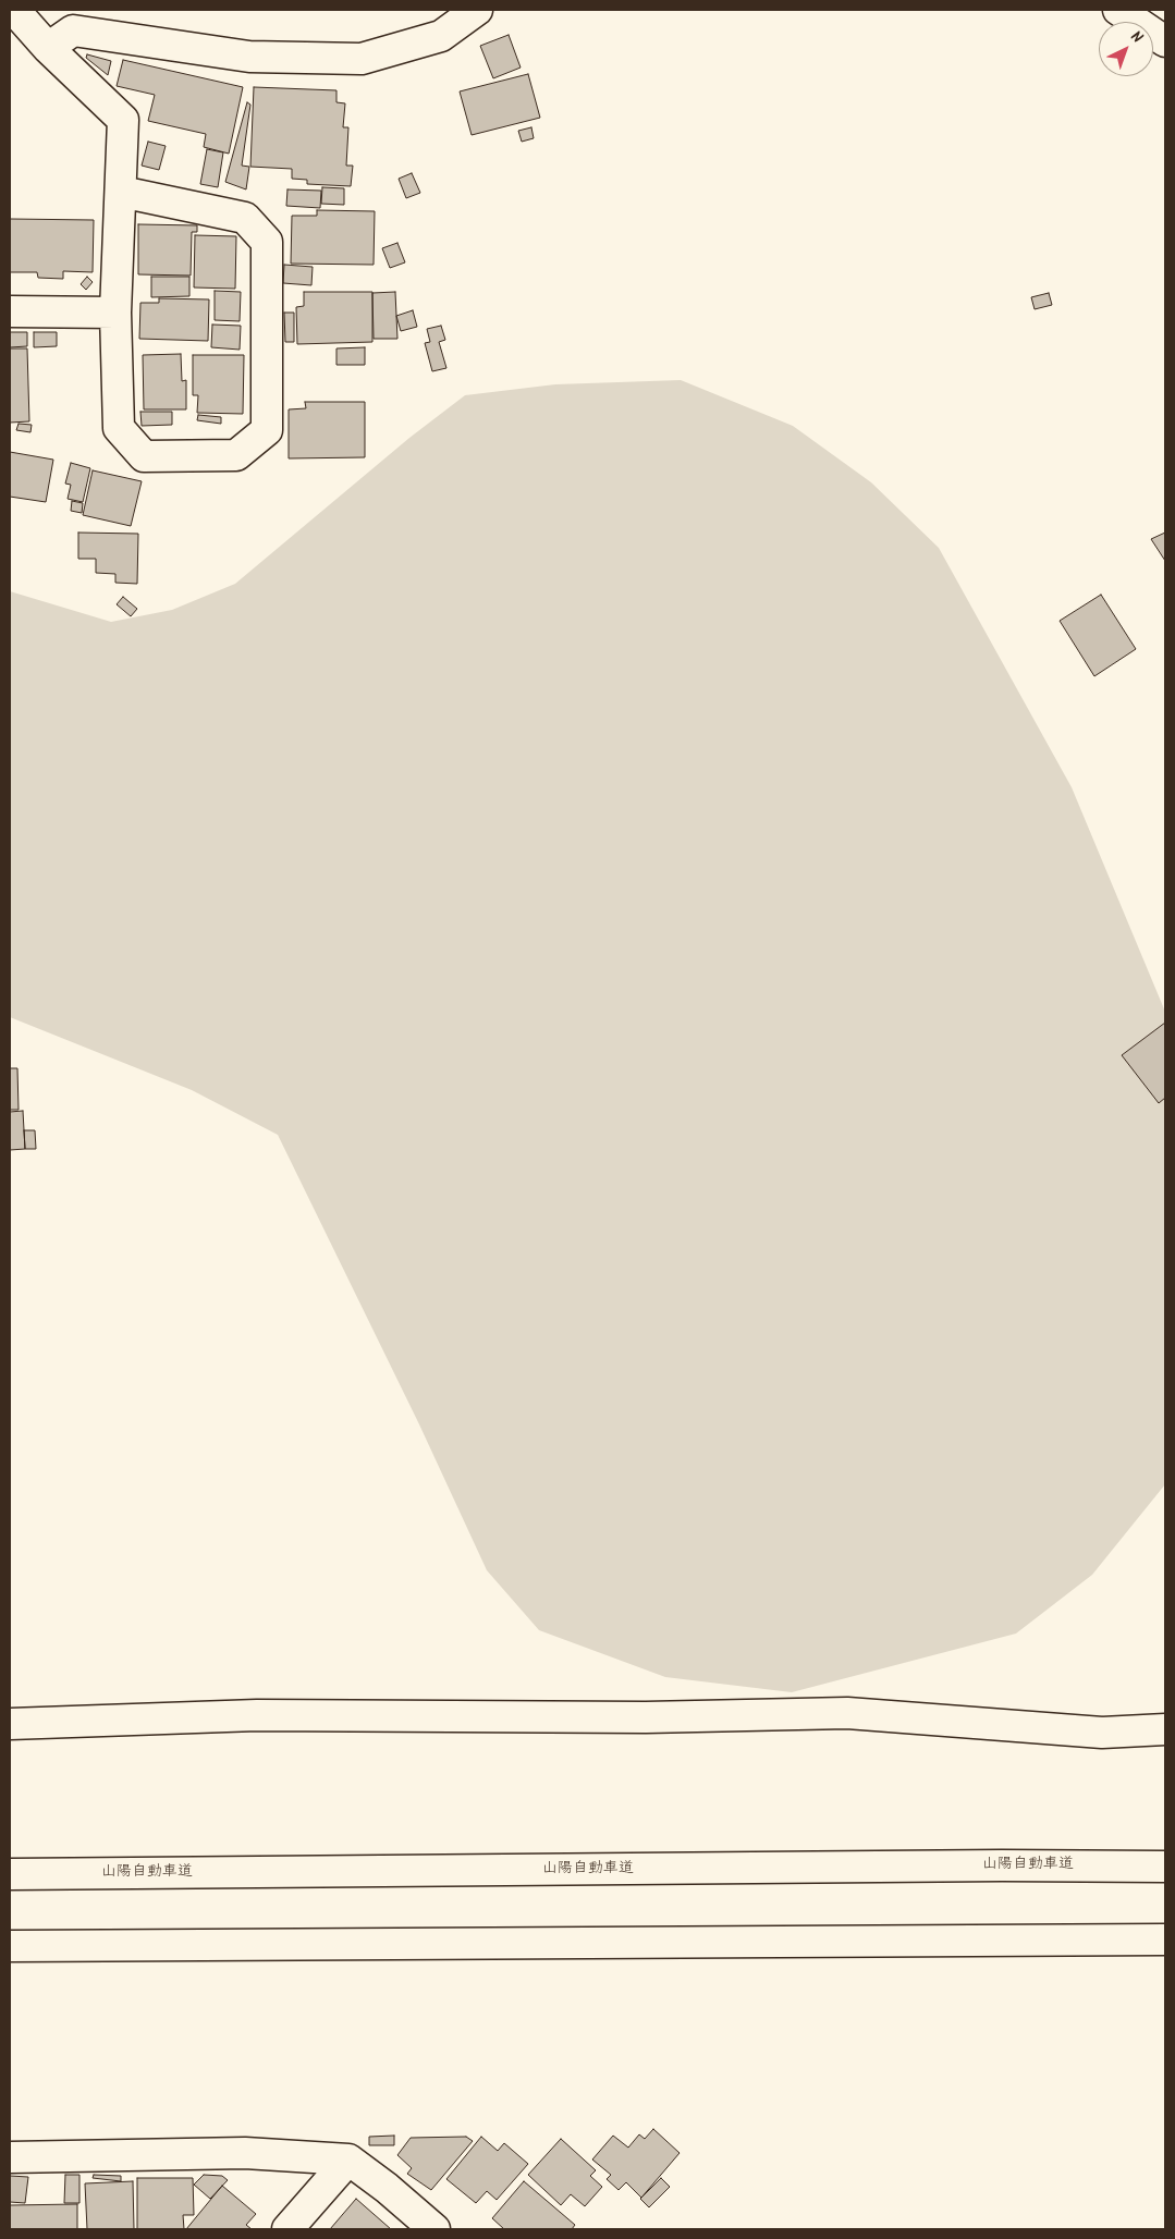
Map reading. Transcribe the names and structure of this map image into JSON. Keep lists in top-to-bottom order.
{
  "streets": {
    "main road": ["山陽自動車道"]
  },
  "north": "top right"
}
